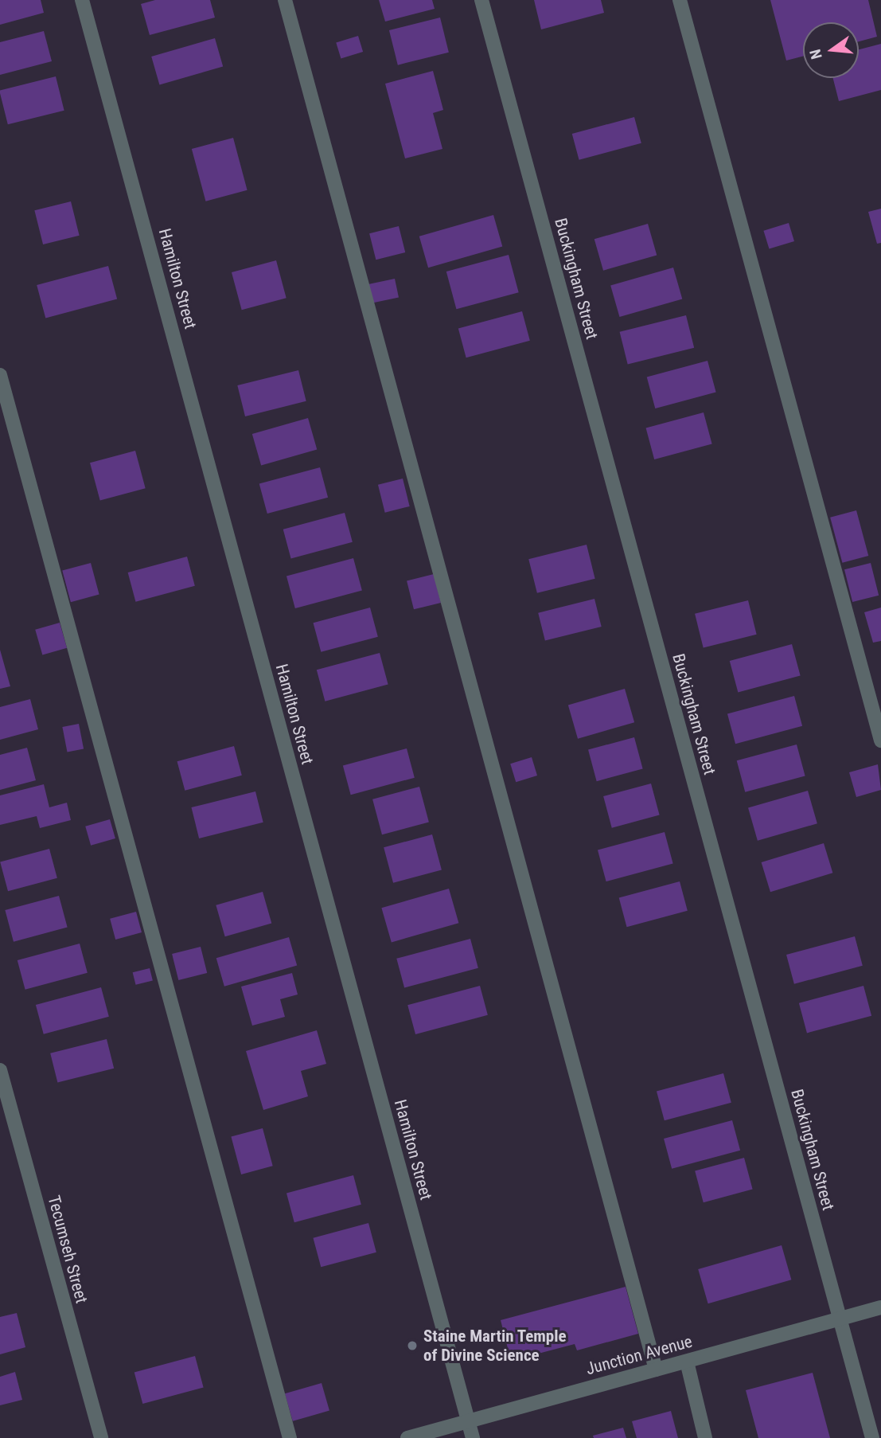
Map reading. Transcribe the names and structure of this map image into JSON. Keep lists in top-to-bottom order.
{
  "streets": {
    "street": [
      "Hamilton Street",
      "Buckingham Street",
      "Tecumseh Street",
      "Junction Avenue"
    ]
  },
  "crossings": [
    ["Hamilton Street", "Junction Avenue"],
    ["Buckingham Street", "Junction Avenue"]
  ],
  "places": ["Staine Martin Temple of Divine Science"],
  "north": "left"
}
